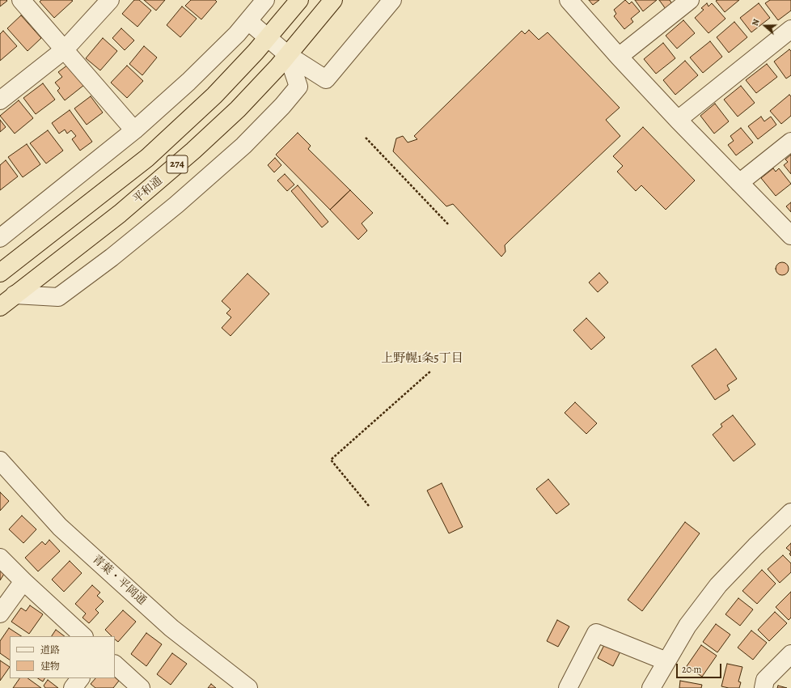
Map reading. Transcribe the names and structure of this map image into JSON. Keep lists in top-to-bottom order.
{
  "streets": {
    "highway": ["274", "平和通"],
    "street": ["青葉・平岡通"]
  },
  "districts": ["上野幌1条5丁目"],
  "legend": ["道路", "建物"],
  "scale_bar": "20 m",
  "north": "left"
}
